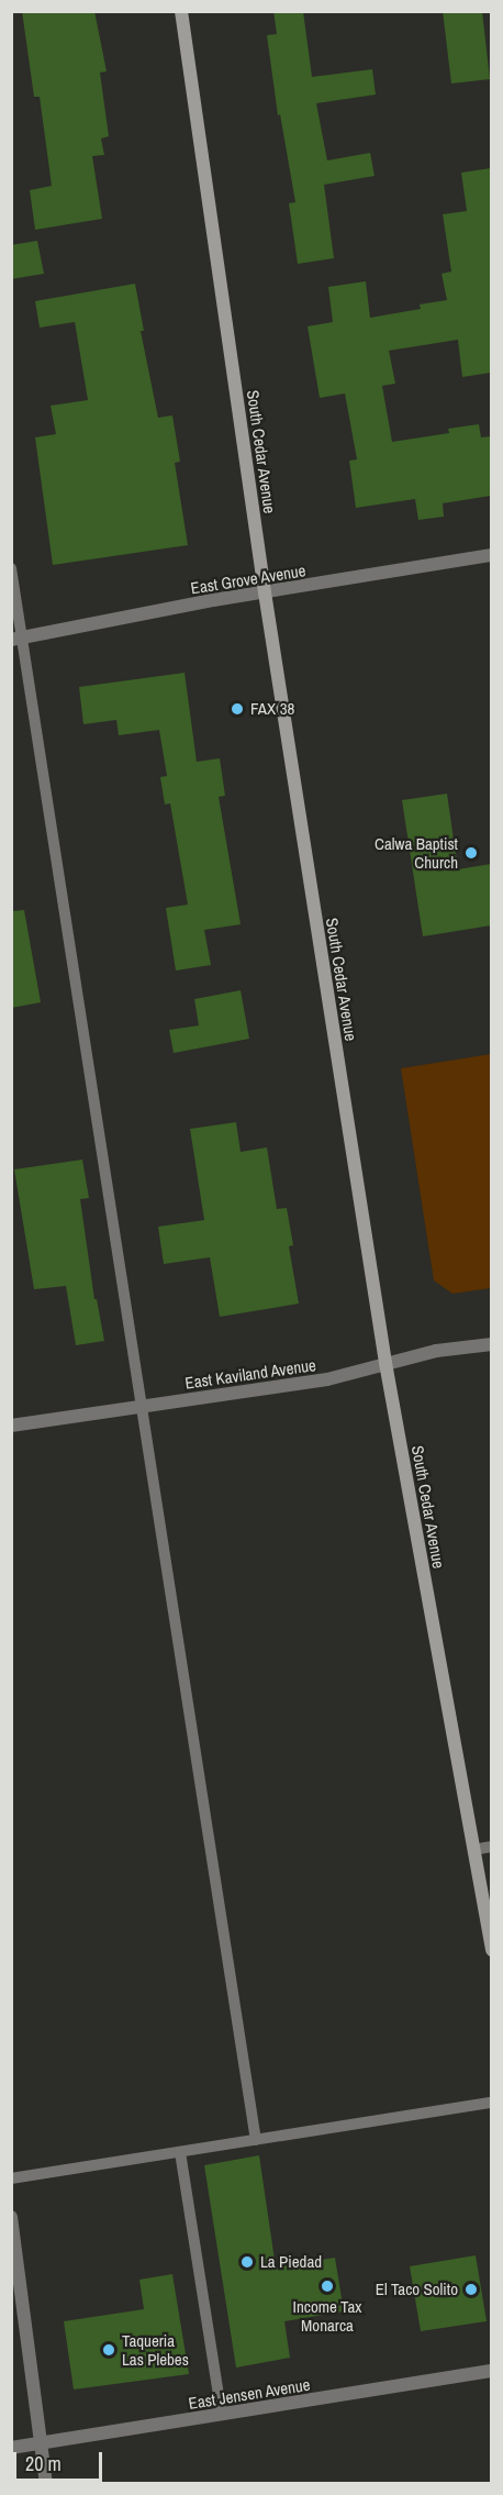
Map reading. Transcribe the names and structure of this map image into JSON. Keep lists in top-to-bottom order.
{
  "streets": {
    "main road": ["South Cedar Avenue"],
    "street": ["East Grove Avenue", "East Kaviland Avenue", "East Jensen Avenue"]
  },
  "crossings": [
    ["South Cedar Avenue", "East Grove Avenue"],
    ["South Cedar Avenue", "East Kaviland Avenue"]
  ],
  "places": [
    "FAX 38",
    "Calwa Baptist Church",
    "La Piedad",
    "Income Tax Monarca",
    "El Taco Solito",
    "Taqueria Las Plebes"
  ],
  "scale_bar": "20 m"
}
